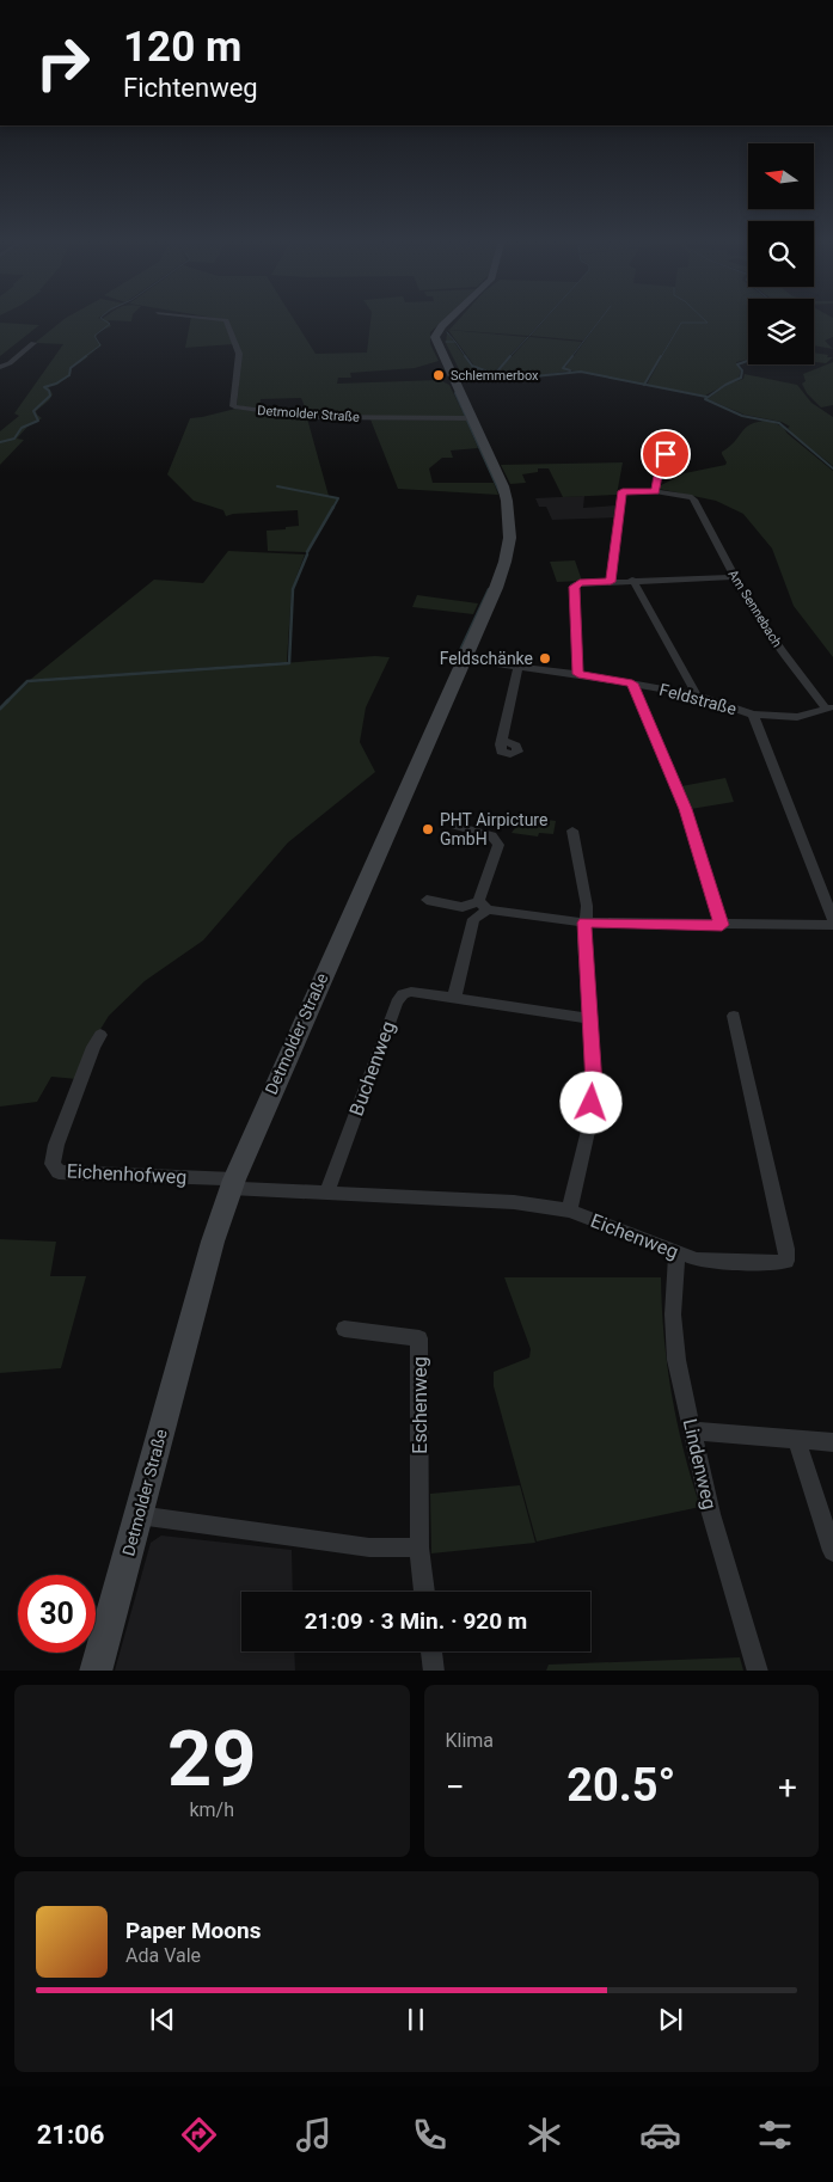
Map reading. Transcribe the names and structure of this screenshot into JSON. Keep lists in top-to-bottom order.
{
  "streets": {
    "main road": ["Detmolder Straße"],
    "street": [
      "Am Sennebach",
      "Feldstraße",
      "Buchenweg",
      "Eichenhofweg",
      "Eichenweg",
      "Eschenweg",
      "Lindenweg"
    ]
  },
  "crossings": [
    ["Detmolder Straße", "Feldstraße"],
    ["Detmolder Straße", "Eichenhofweg"],
    ["Detmolder Straße", "Eichenweg"],
    ["Am Sennebach", "Feldstraße"],
    ["Buchenweg", "Eichenweg"],
    ["Eichenhofweg", "Eichenweg"],
    ["Eichenweg", "Lindenweg"]
  ],
  "places": ["Schlemmerbox", "Feldschänke", "PHT Airpicture GmbH"],
  "north": "left",
  "page": {
    "turn": ["120 m", "Fichtenweg"],
    "limit": "30",
    "trip": "21:09 · 3 Min. · 920 m",
    "tile": [
      ["29", "km/h"],
      "Klima"
    ],
    "heat": ["−", "20.5°", "+"],
    "song": ["Paper Moons", "Ada Vale"],
    "tabs": "21:06"
  }
}
